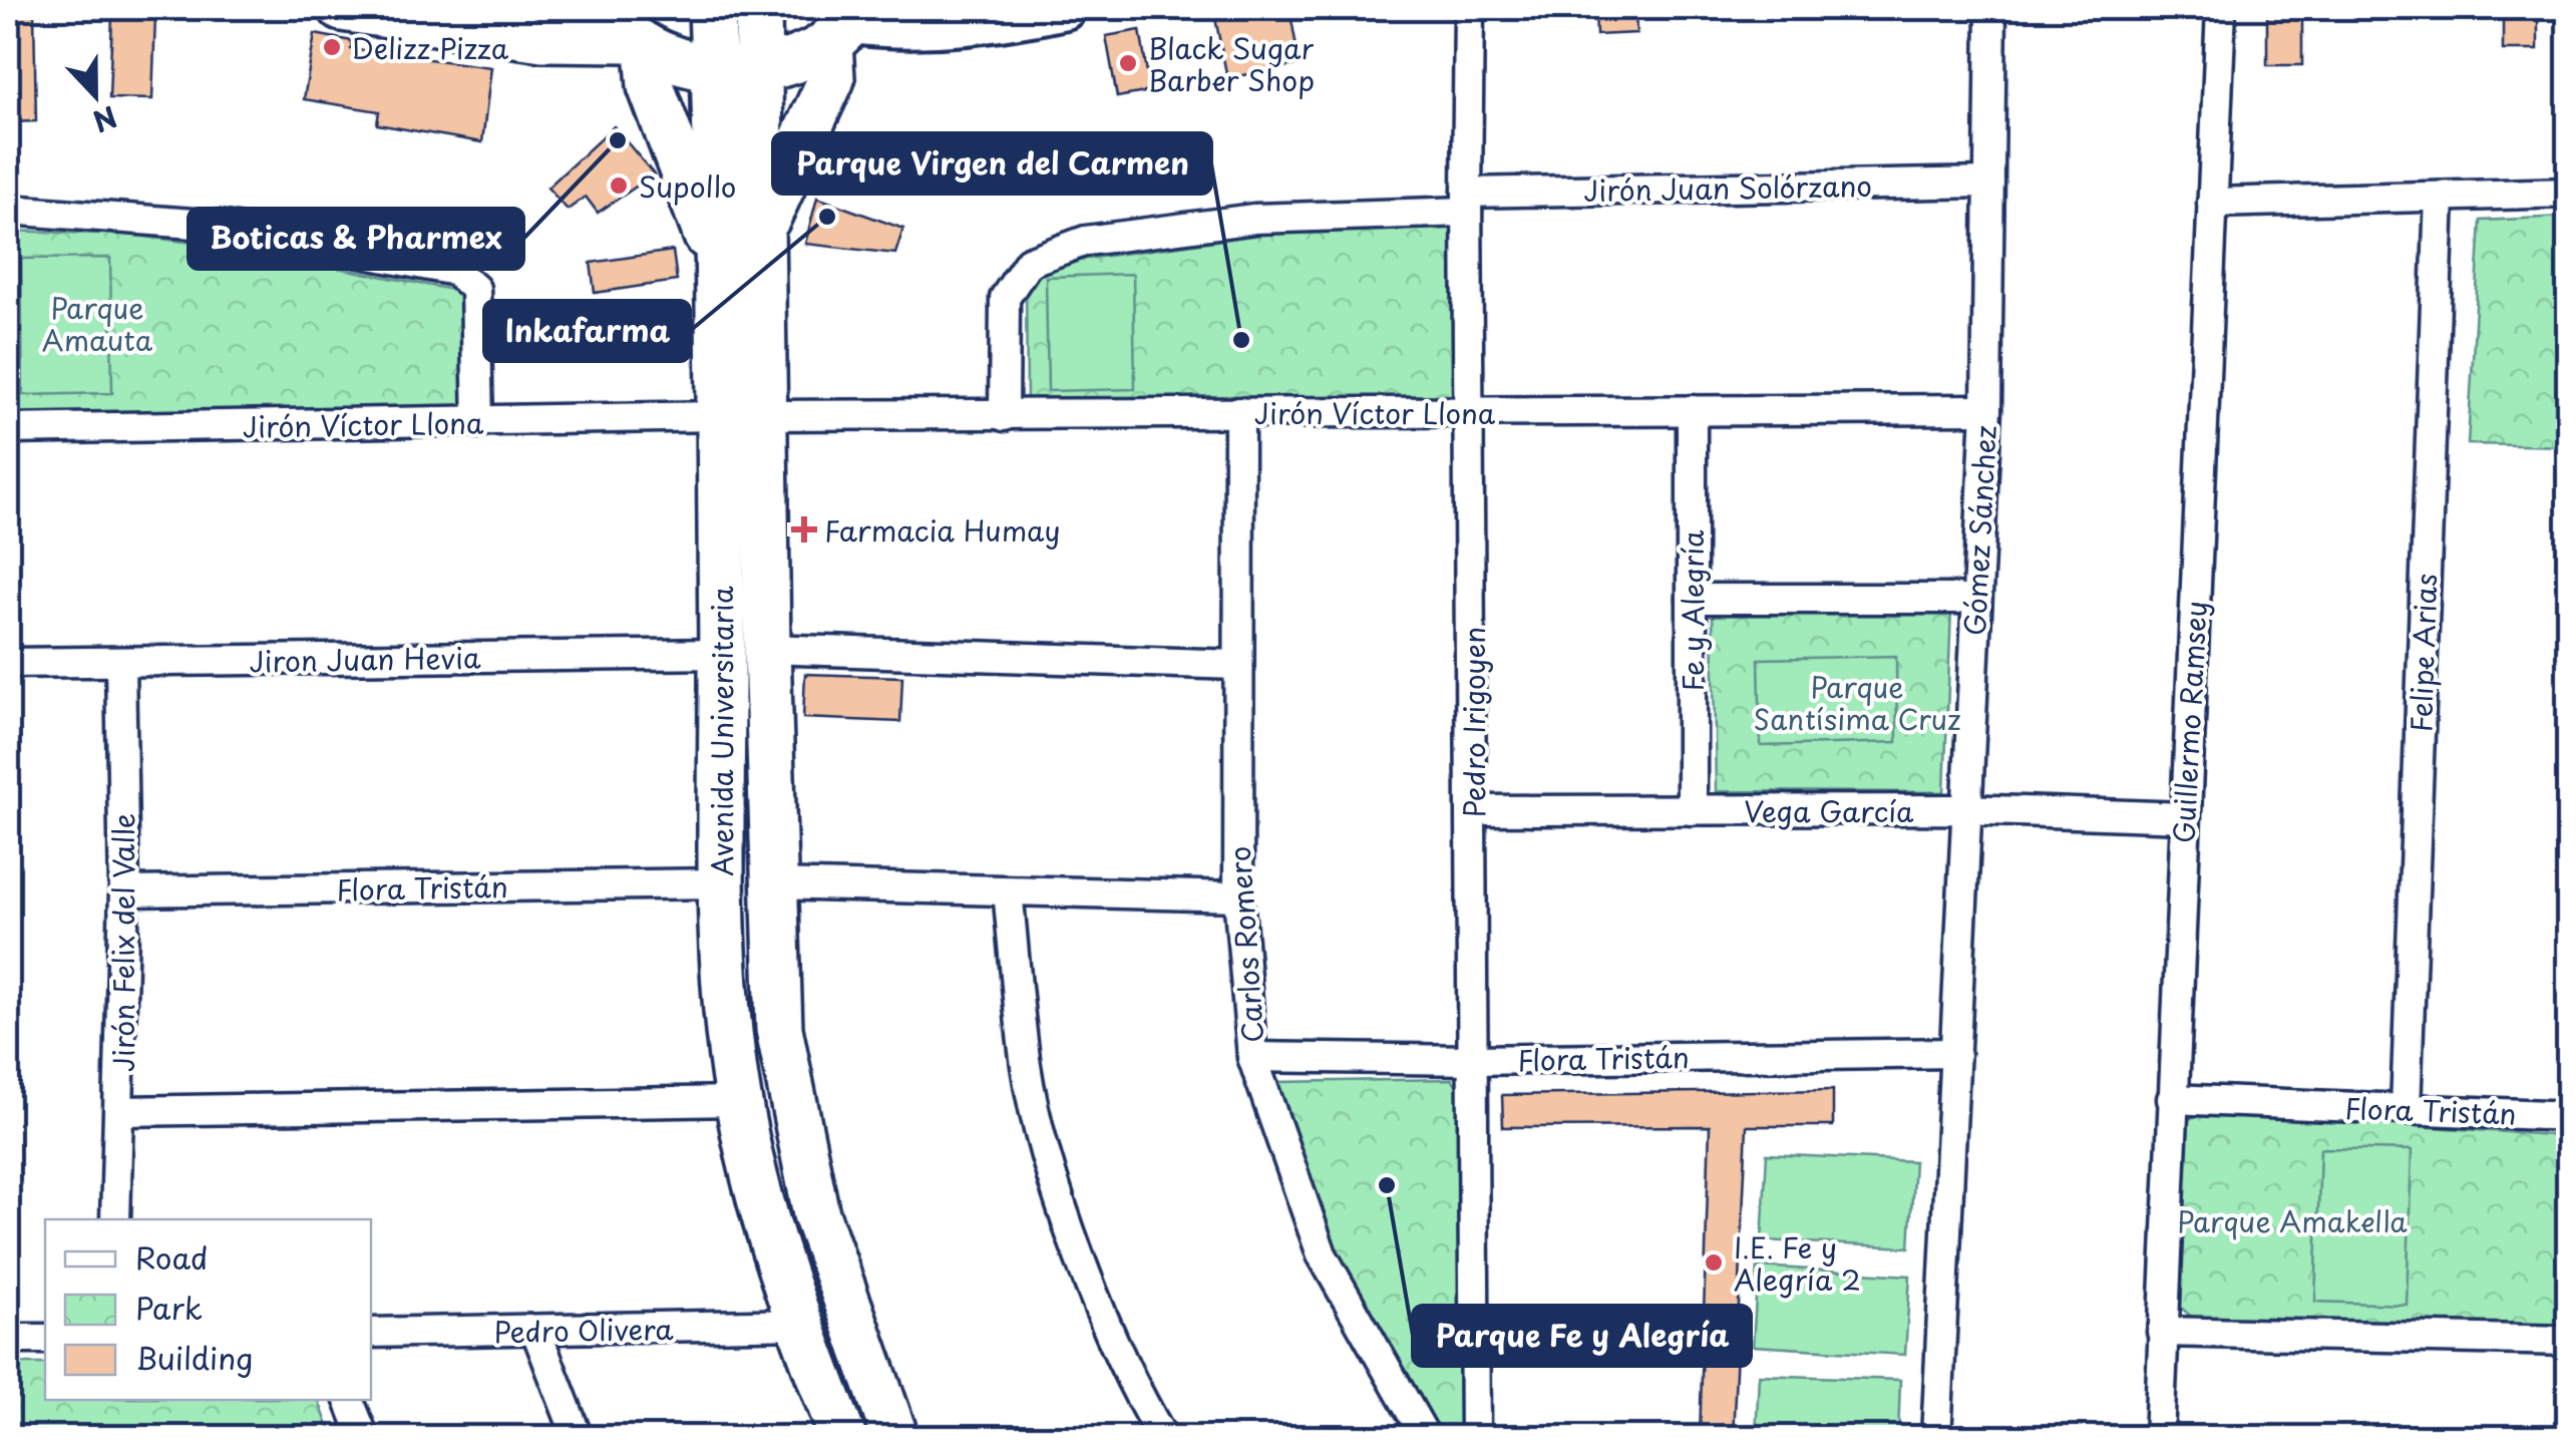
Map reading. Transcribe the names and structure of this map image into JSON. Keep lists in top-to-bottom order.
{
  "streets": {
    "main road": ["Avenida Universitaria"],
    "street": [
      "Jirón Juan Solórzano",
      "Jirón Víctor Llona",
      "Gómez Sánchez",
      "Fe y Alegría",
      "Felipe Arias",
      "Jiron Juan Hevia",
      "Pedro Irigoyen",
      "Guillermo Ramsey",
      "Vega García",
      "Flora Tristán",
      "Jirón Felix del Valle",
      "Carlos Romero",
      "Pedro Olivera"
    ]
  },
  "crossings": [
    ["Jirón Juan Solórzano", "Jirón Víctor Llona"],
    ["Jirón Juan Solórzano", "Gómez Sánchez"],
    ["Jirón Juan Solórzano", "Pedro Irigoyen"],
    ["Jirón Víctor Llona", "Gómez Sánchez"],
    ["Jirón Víctor Llona", "Fe y Alegría"],
    ["Jirón Víctor Llona", "Pedro Irigoyen"],
    ["Jirón Víctor Llona", "Avenida Universitaria"],
    ["Jirón Víctor Llona", "Carlos Romero"],
    ["Gómez Sánchez", "Vega García"],
    ["Gómez Sánchez", "Flora Tristán"],
    ["Fe y Alegría", "Vega García"],
    ["Felipe Arias", "Flora Tristán"],
    ["Jiron Juan Hevia", "Avenida Universitaria"],
    ["Jiron Juan Hevia", "Jirón Felix del Valle"],
    ["Pedro Irigoyen", "Vega García"],
    ["Pedro Irigoyen", "Flora Tristán"],
    ["Guillermo Ramsey", "Vega García"],
    ["Guillermo Ramsey", "Flora Tristán"],
    ["Avenida Universitaria", "Flora Tristán"],
    ["Avenida Universitaria", "Pedro Olivera"],
    ["Flora Tristán", "Jirón Felix del Valle"],
    ["Flora Tristán", "Carlos Romero"]
  ],
  "parks": ["Parque Amauta", "Parque Santísima Cruz", "Parque Amakella"],
  "places": {
    "other": [
      "Delizz Pizza",
      "Black Sugar Barber Shop",
      "Boticas & Pharmex",
      "Supollo",
      "Inkafarma",
      "Parque Virgen del Carmen",
      "Parque Fe y Alegría",
      "I.E. Fe y Alegría 2"
    ],
    "health": ["Farmacia Humay"]
  },
  "legend": ["Road", "Park", "Building"],
  "north": "bottom"
}
